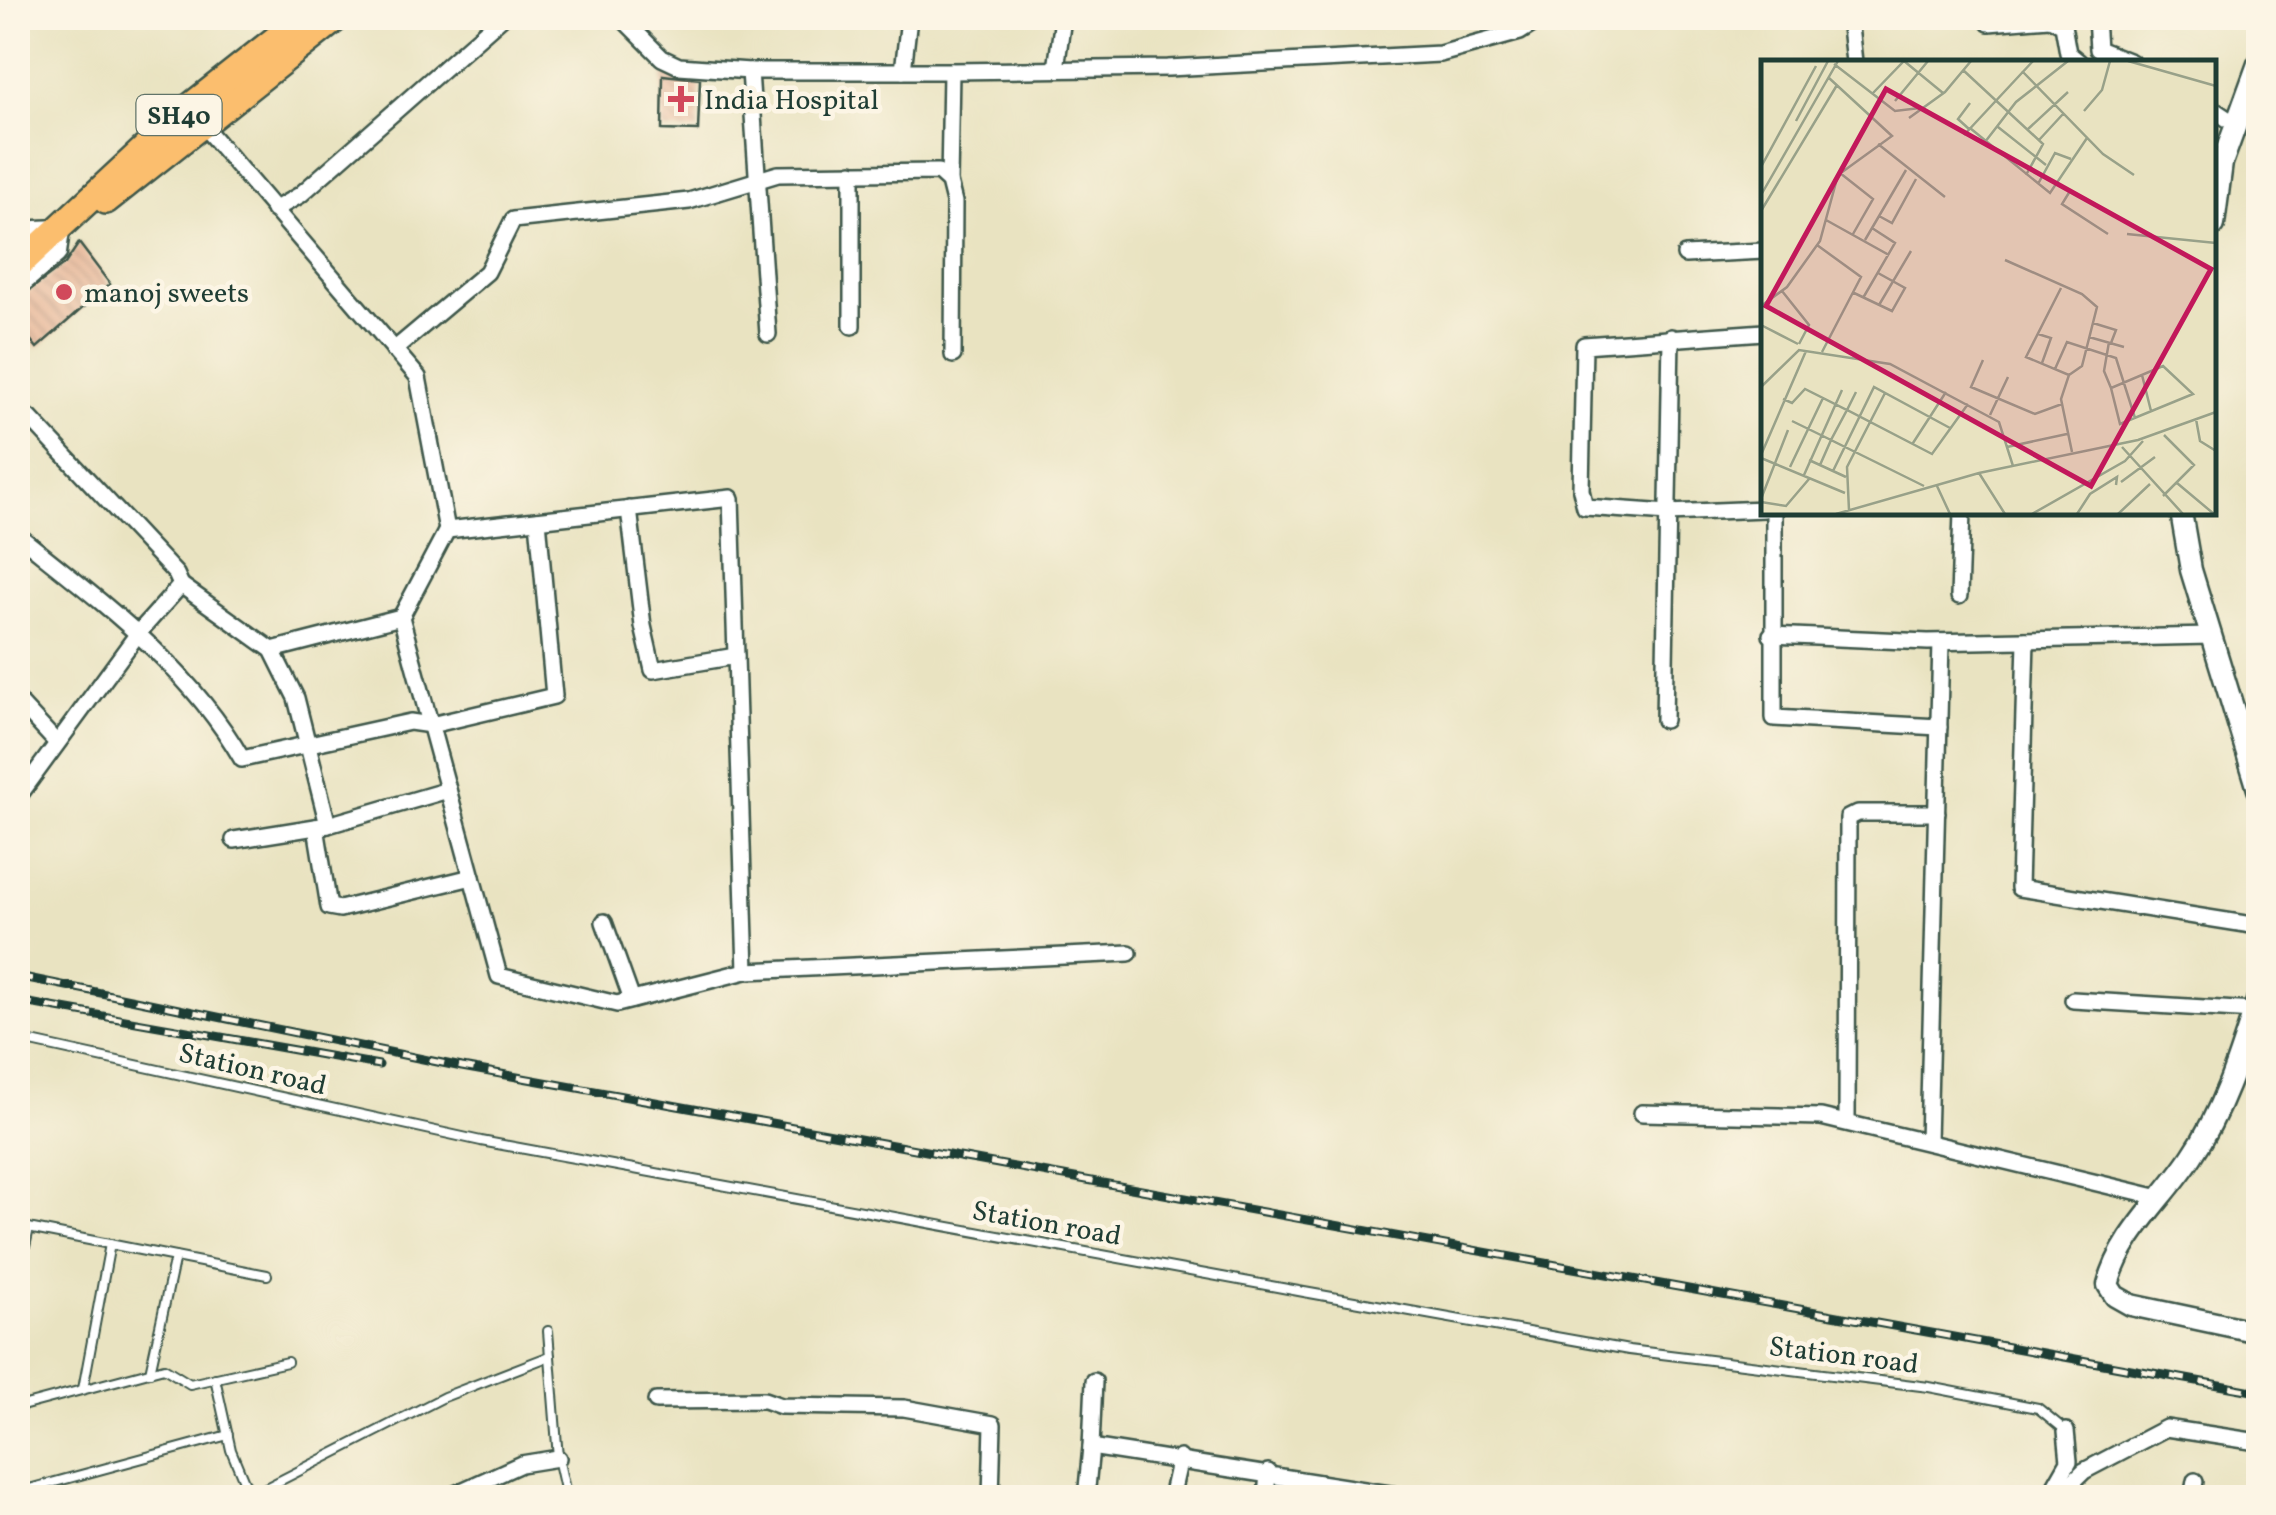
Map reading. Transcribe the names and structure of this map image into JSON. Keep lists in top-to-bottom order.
{
  "streets": {
    "main road": ["SH40"],
    "lane": ["Station road"]
  },
  "places": {
    "health": ["India Hospital"],
    "other": ["manoj sweets"]
  }
}
